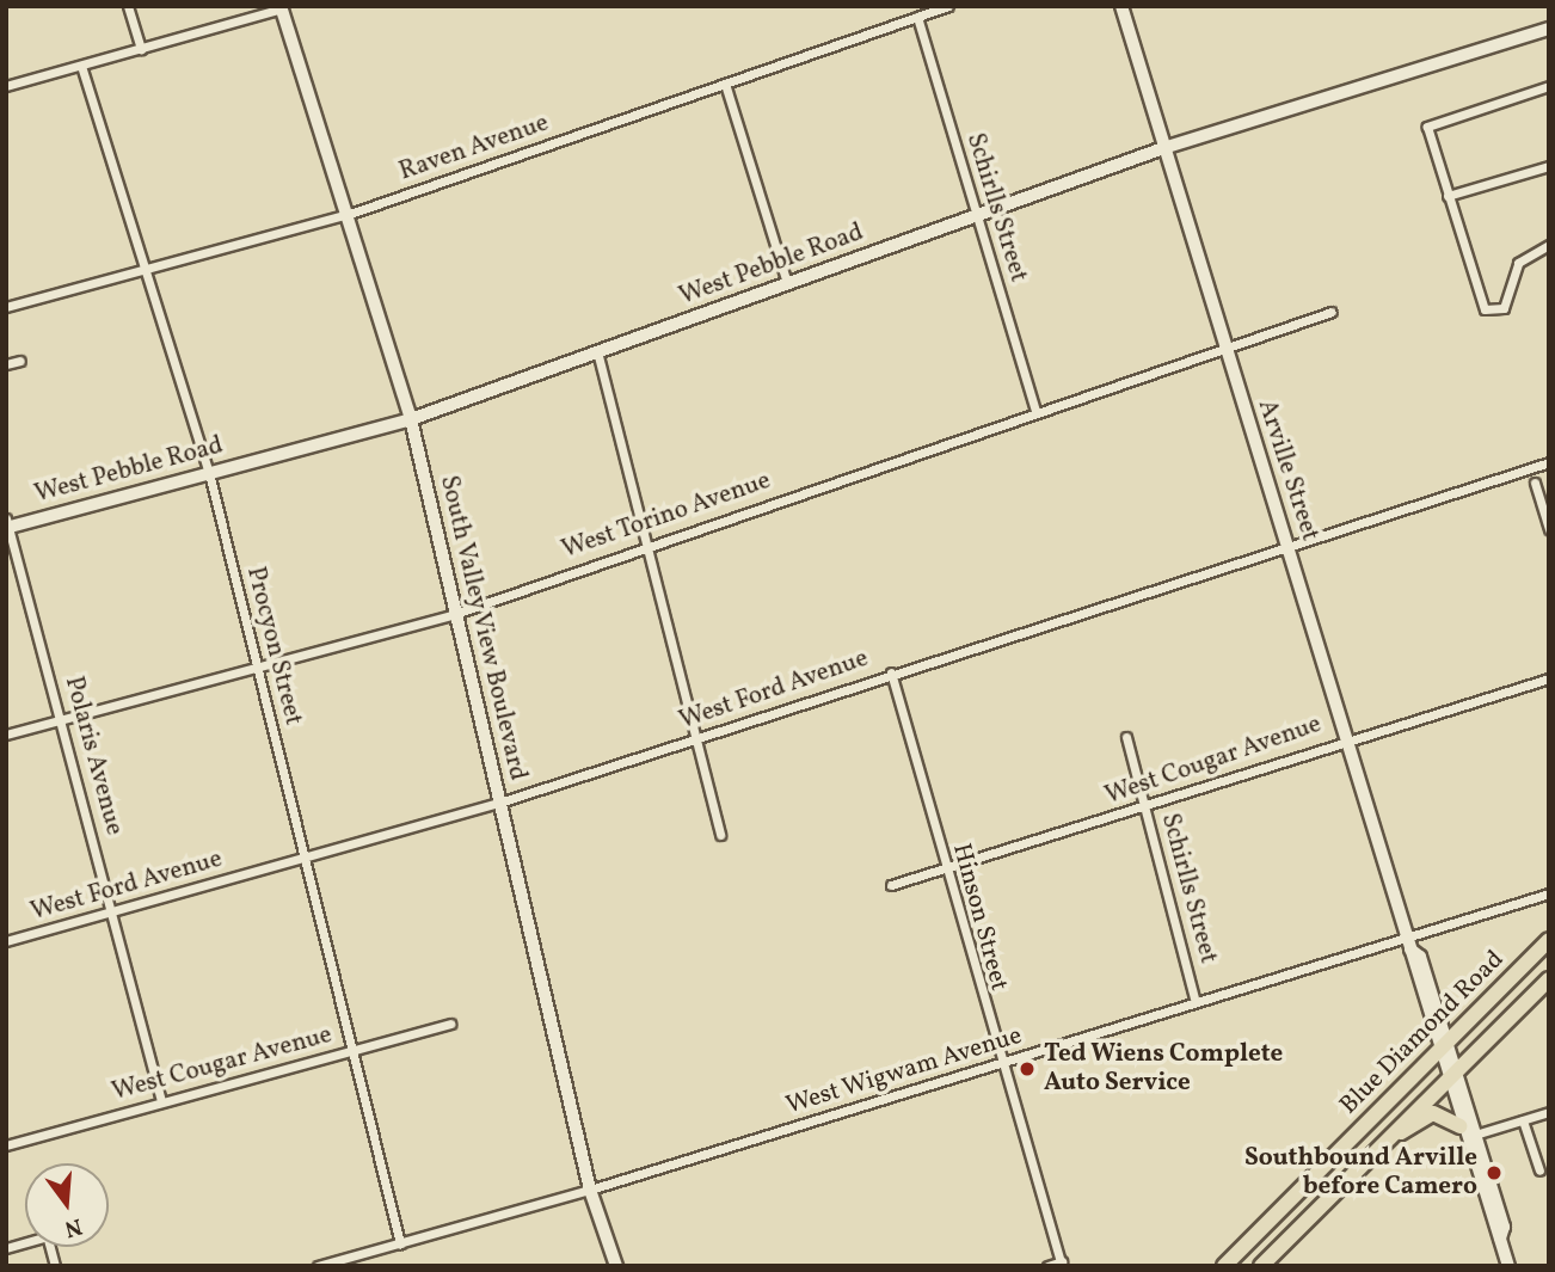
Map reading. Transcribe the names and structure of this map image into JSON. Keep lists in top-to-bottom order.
{
  "streets": {
    "highway": ["Blue Diamond Road"],
    "street": [
      "Raven Avenue",
      "Schirlls Street",
      "West Pebble Road",
      "Arville Street",
      "West Torino Avenue",
      "South Valley View Boulevard",
      "Procyon Street",
      "West Ford Avenue",
      "Polaris Avenue",
      "West Cougar Avenue",
      "Hinson Street",
      "West Wigwam Avenue"
    ]
  },
  "crossings": [
    ["Raven Avenue", "Schirlls Street"],
    ["Raven Avenue", "South Valley View Boulevard"],
    ["Raven Avenue", "Procyon Street"],
    ["Schirlls Street", "West Pebble Road"],
    ["Schirlls Street", "West Torino Avenue"],
    ["Schirlls Street", "West Cougar Avenue"],
    ["Schirlls Street", "West Wigwam Avenue"],
    ["West Pebble Road", "Arville Street"],
    ["West Pebble Road", "South Valley View Boulevard"],
    ["West Pebble Road", "Procyon Street"],
    ["West Pebble Road", "Polaris Avenue"],
    ["Arville Street", "West Torino Avenue"],
    ["Arville Street", "West Ford Avenue"],
    ["Arville Street", "West Cougar Avenue"],
    ["Arville Street", "Blue Diamond Road"],
    ["Arville Street", "West Wigwam Avenue"],
    ["West Torino Avenue", "South Valley View Boulevard"],
    ["West Torino Avenue", "Procyon Street"],
    ["West Torino Avenue", "Polaris Avenue"],
    ["South Valley View Boulevard", "West Ford Avenue"],
    ["South Valley View Boulevard", "West Wigwam Avenue"],
    ["Procyon Street", "West Ford Avenue"],
    ["Procyon Street", "West Cougar Avenue"],
    ["Procyon Street", "West Wigwam Avenue"],
    ["West Ford Avenue", "Polaris Avenue"],
    ["West Ford Avenue", "Hinson Street"],
    ["Polaris Avenue", "West Cougar Avenue"],
    ["West Cougar Avenue", "Hinson Street"],
    ["Hinson Street", "West Wigwam Avenue"]
  ],
  "places": ["Ted Wiens Complete Auto Service", "Southbound Arville before Camero"],
  "north": "bottom"
}
